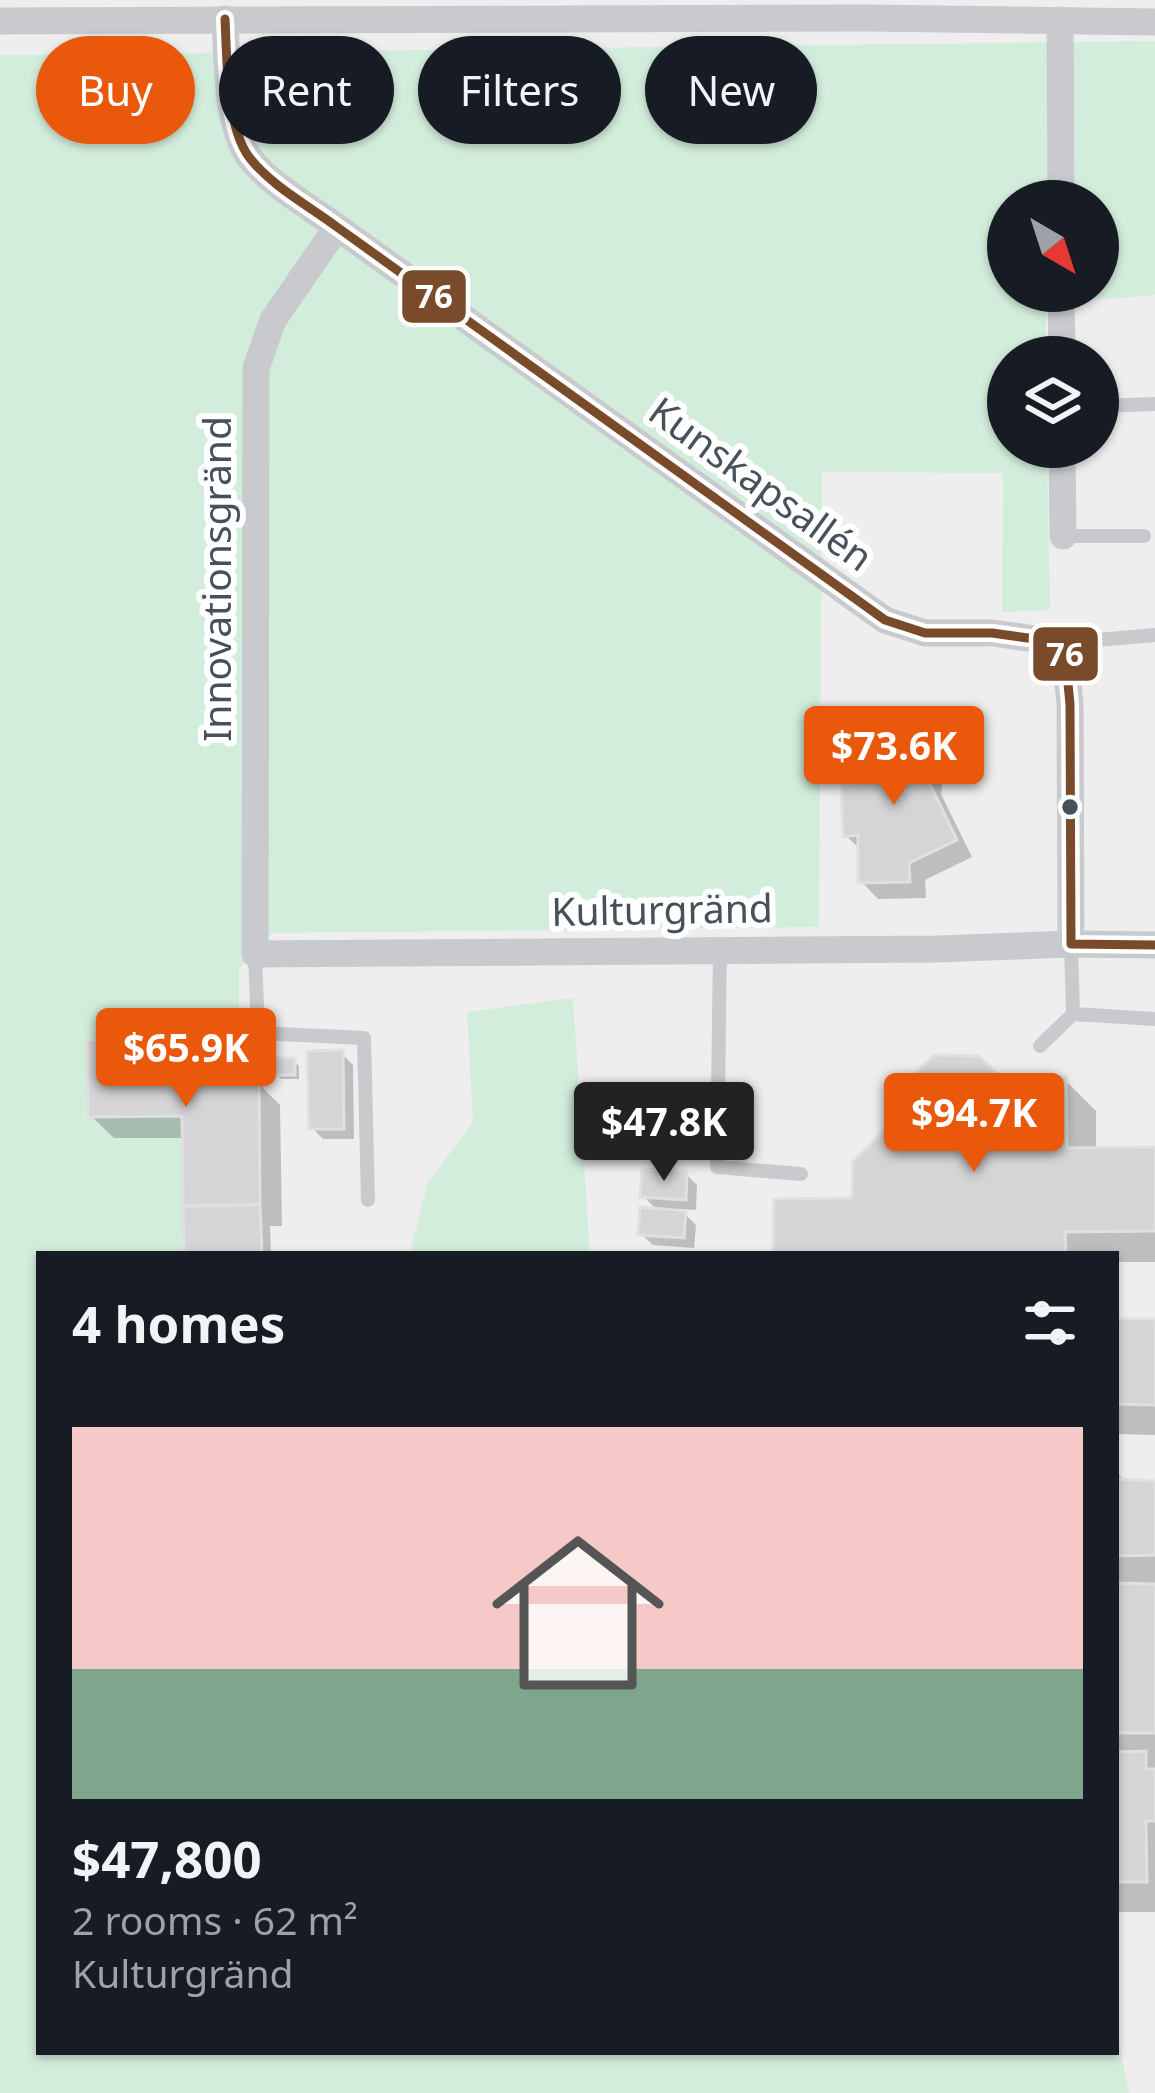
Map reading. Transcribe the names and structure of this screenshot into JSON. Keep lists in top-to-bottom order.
{
  "streets": {
    "street": ["Kunskapsallén", "Innovationsgränd", "Kulturgränd"]
  },
  "crossings": [
    ["Kunskapsallén", "Innovationsgränd"],
    ["Innovationsgränd", "Kulturgränd"]
  ],
  "lines": ["transit line 76"],
  "north": "bottom right",
  "page": {
    "chip": [
      "Buy",
      "Rent",
      "Filters",
      "New"
    ],
    "price": [
      "$73.6K",
      "$65.9K",
      "$94.7K",
      "$47.8K"
    ],
    "heading": "4 homes",
    "list": [
      {
        "name": "$47,800",
        "note": "2 rooms · 62 m² · Kulturgränd"
      }
    ]
  }
}
